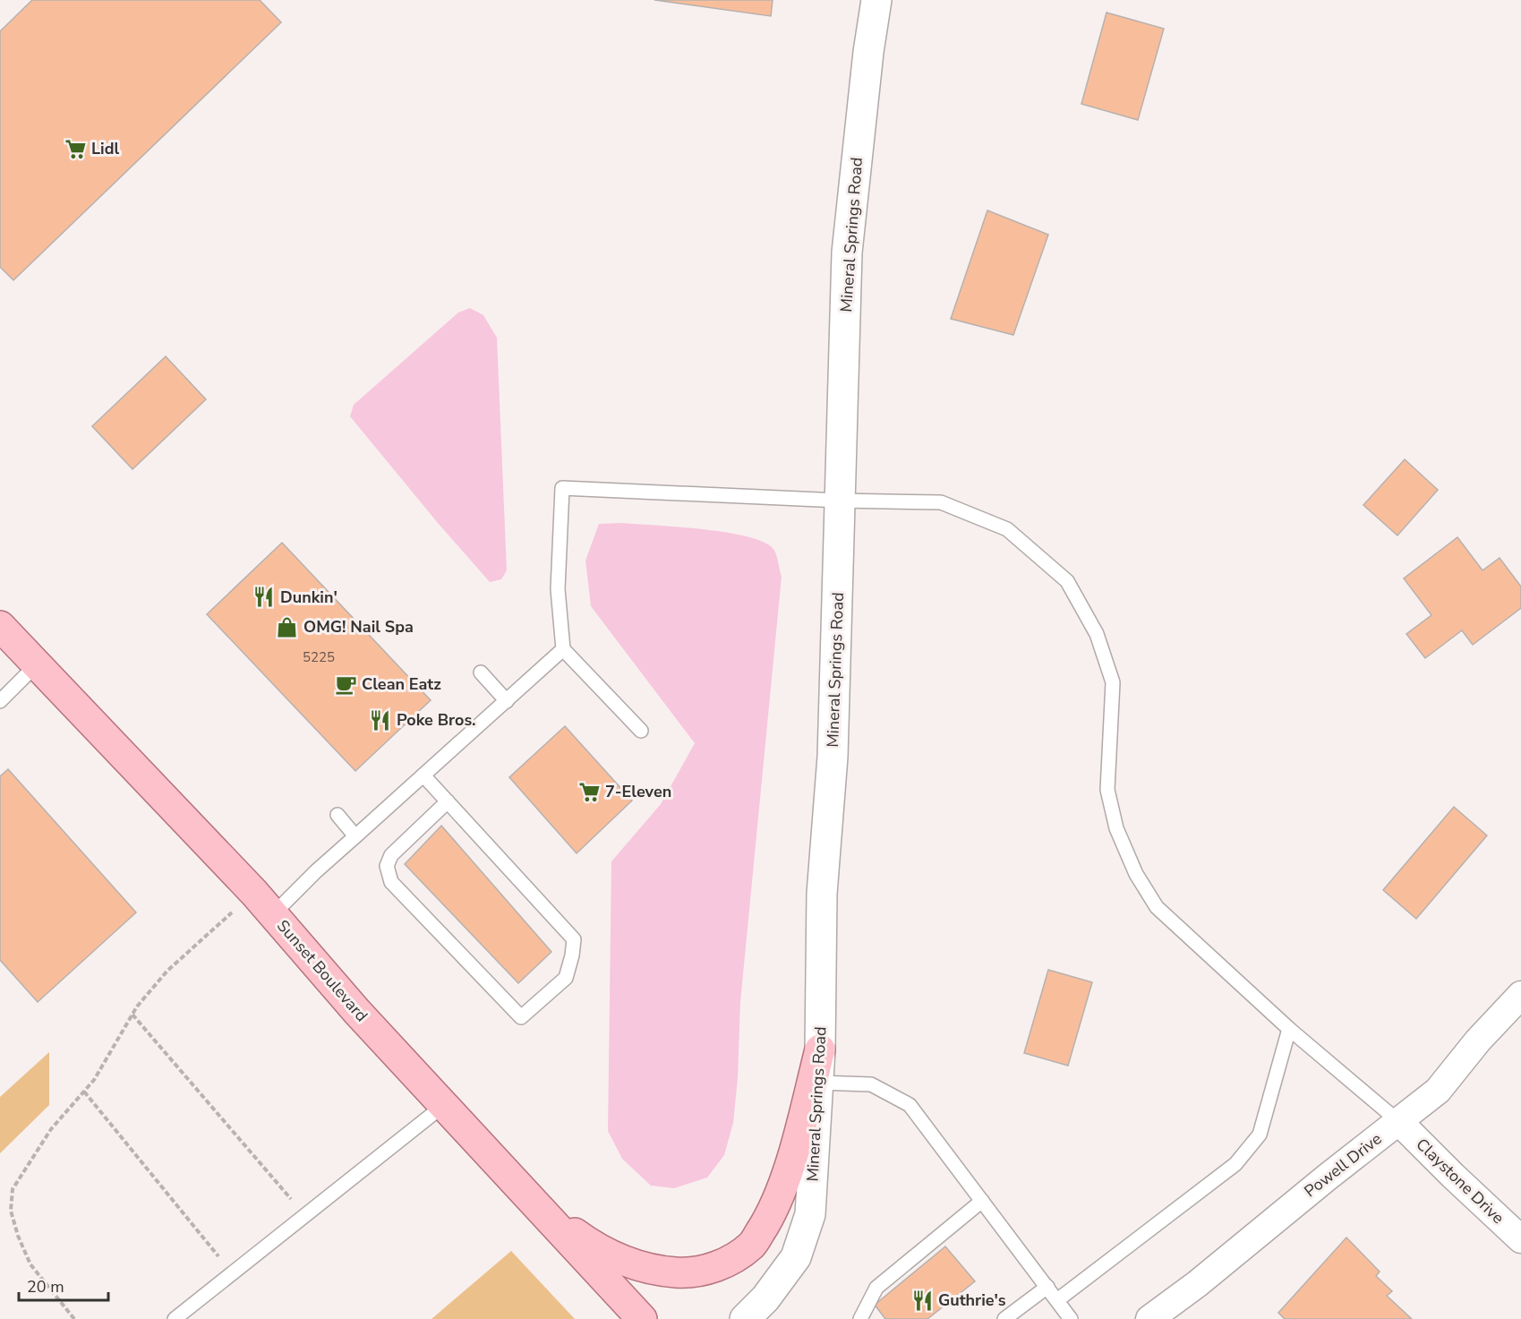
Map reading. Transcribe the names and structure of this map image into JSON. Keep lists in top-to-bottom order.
{
  "streets": {
    "main road": ["Sunset Boulevard"],
    "street": ["Mineral Springs Road", "Powell Drive", "Claystone Drive"]
  },
  "crossings": [
    ["Powell Drive", "Claystone Drive"]
  ],
  "places": {
    "supermarket": ["Lidl", "7-Eleven"],
    "restaurant": ["Dunkin'", "Poke Bros.", "Guthrie's"],
    "shop": ["OMG! Nail Spa"],
    "cafe": ["Clean Eatz"]
  },
  "house_numbers": ["5225"],
  "scale_bar": "20 m"
}
